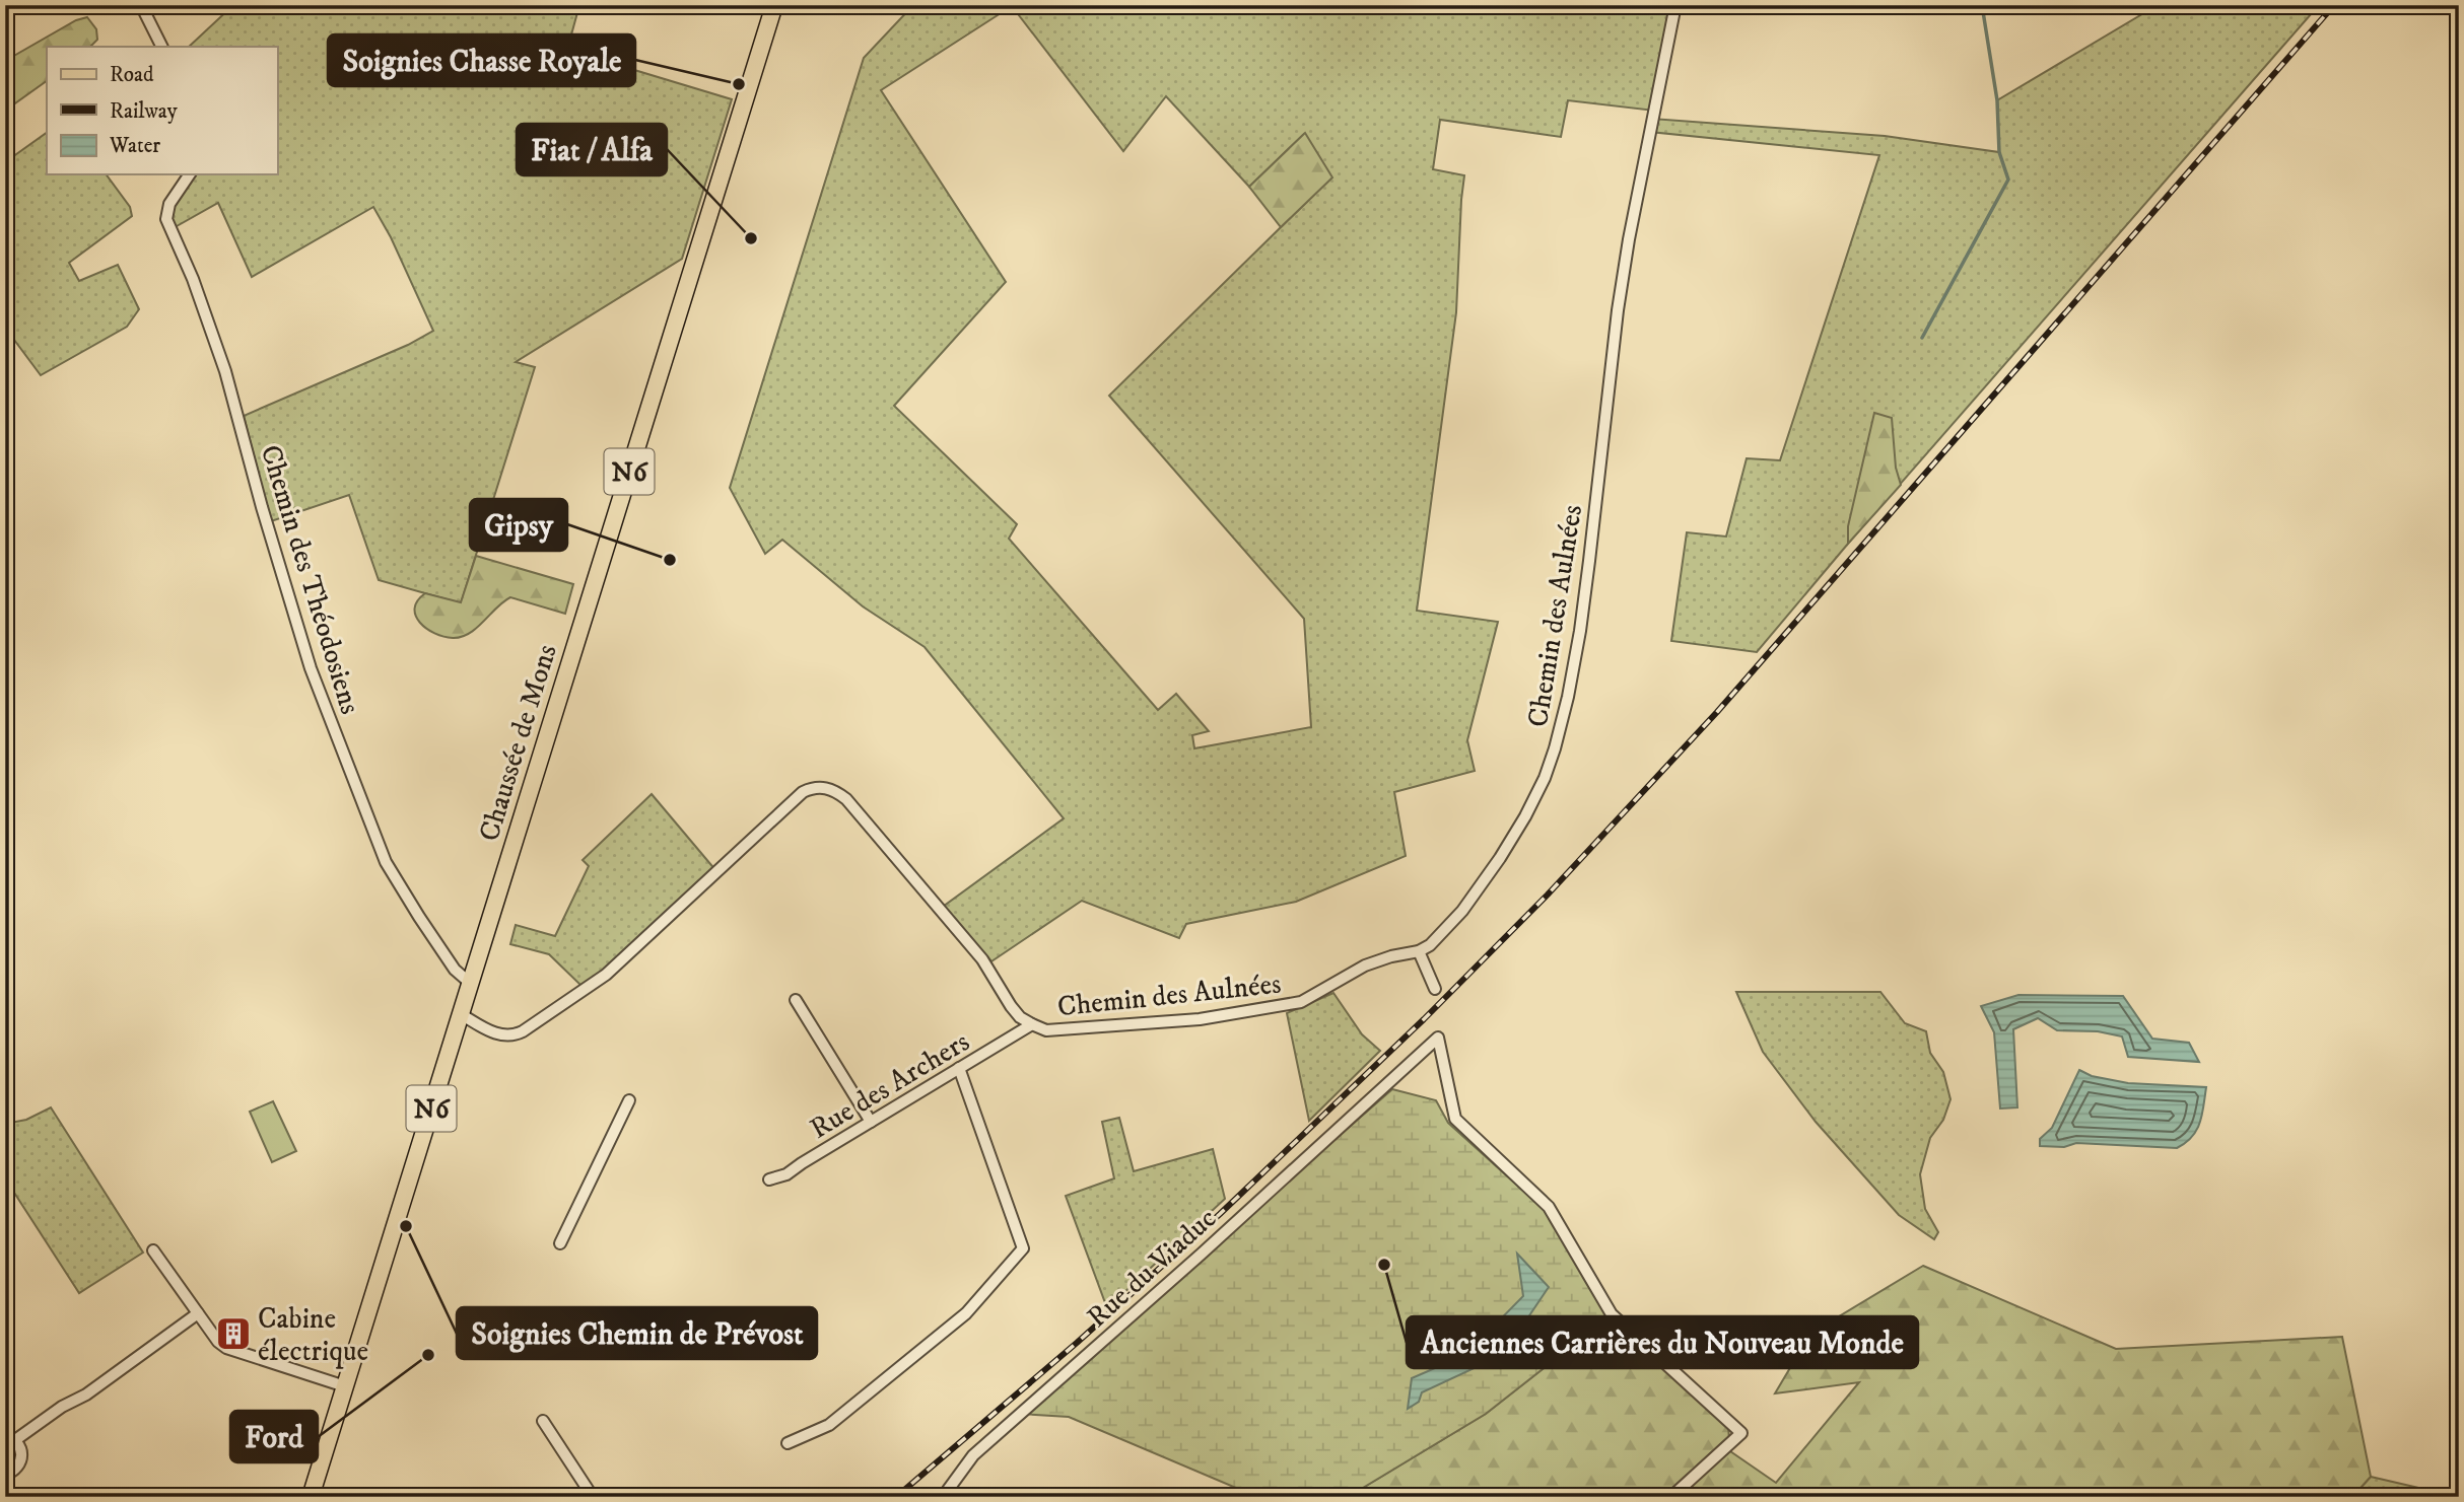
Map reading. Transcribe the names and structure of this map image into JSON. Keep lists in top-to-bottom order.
{
  "streets": {
    "main road": ["N6", "Chaussée de Mons"],
    "street": [
      "Chemin des Théodosiens",
      "Chemin des Aulnées",
      "Rue des Archers",
      "Rue du Viaduc"
    ]
  },
  "crossings": [
    ["Chemin des Théodosiens", "Chaussée de Mons"],
    ["Chemin des Aulnées", "Chaussée de Mons"],
    ["Chemin des Aulnées", "Rue des Archers"]
  ],
  "places": {
    "other": [
      "Soignies Chasse Royale",
      "Fiat / Alfa",
      "Gipsy",
      "Soignies Chemin de Prévost",
      "Anciennes Carrières du Nouveau Monde",
      "Ford"
    ],
    "building": ["Cabine électrique"]
  },
  "legend": ["Road", "Railway", "Water"]
}
